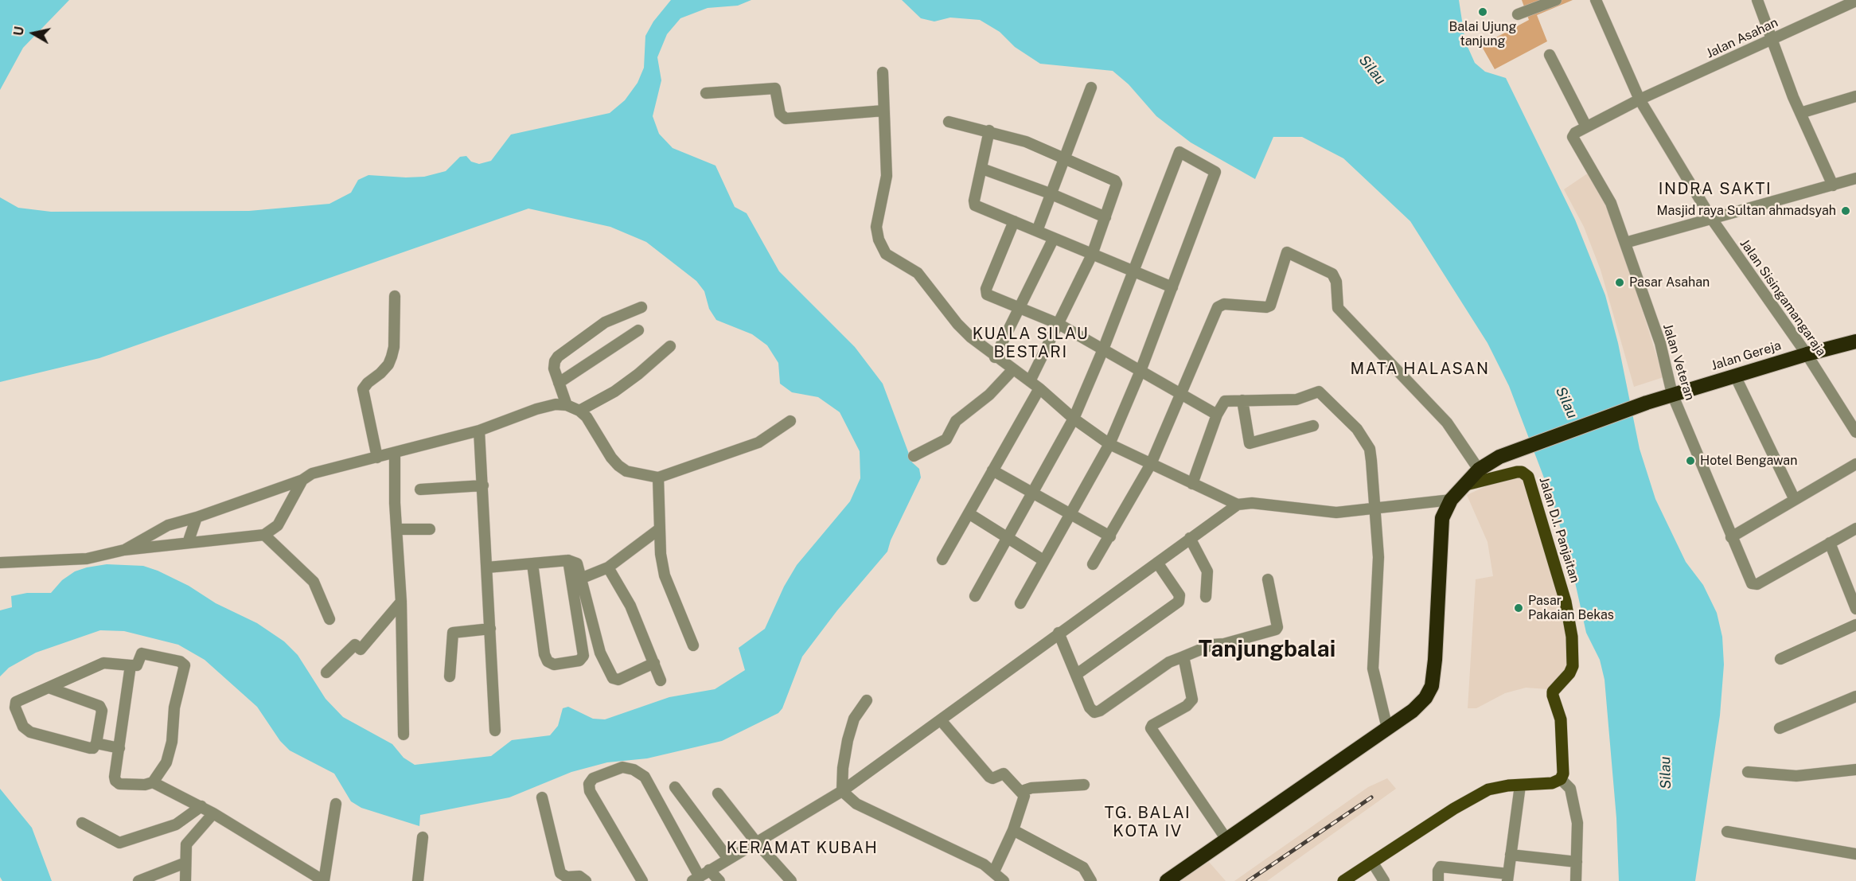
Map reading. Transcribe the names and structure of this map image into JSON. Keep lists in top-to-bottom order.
{
  "streets": {
    "highway": ["Jalan Gereja"],
    "main road": ["Jalan D.I. Panjaitan"],
    "street": ["Jalan Asahan", "Jalan Sisingamangaraja", "Jalan Veteran"]
  },
  "crossings": [
    ["Jalan Asahan", "Jalan Sisingamangaraja"],
    ["Jalan Asahan", "Jalan Veteran"],
    ["Jalan Sisingamangaraja", "Jalan Gereja"],
    ["Jalan Sisingamangaraja", "Jalan Veteran"],
    ["Jalan Gereja", "Jalan Veteran"],
    ["Jalan Gereja", "Jalan D.I. Panjaitan"]
  ],
  "districts": [
    "INDRA SAKTI",
    "KUALA SILAU BESTARI",
    "MATA HALASAN",
    "Tanjungbalai",
    "TG. BALAI KOTA IV",
    "KERAMAT KUBAH"
  ],
  "water": ["Silau"],
  "places": [
    "Balai Ujung tanjung",
    "Masjid raya Sultan ahmadsyah",
    "Pasar Asahan",
    "Hotel Bengawan",
    "Pasar Pakaian Bekas"
  ],
  "north": "left"
}
